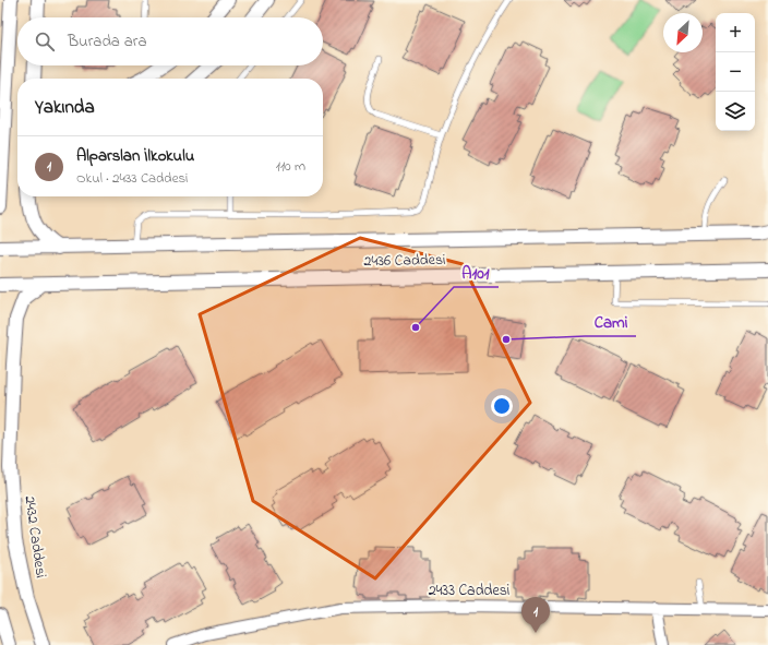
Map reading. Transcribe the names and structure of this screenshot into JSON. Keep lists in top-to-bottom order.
{
  "streets": {
    "street": ["2436 Caddesi", "2432 Caddesi", "2433 Caddesi"]
  },
  "crossings": [
    ["2436 Caddesi", "2432 Caddesi"]
  ],
  "places": ["A101", "Cami"],
  "north": "bottom left",
  "page": {
    "map_buttons": ["+", "−"],
    "search": "Burada ara",
    "heading": "Yakında",
    "list": [
      {
        "mark": "1",
        "name": "Alparslan İlkokulu",
        "note": "Okul · 2433 Caddesi",
        "value": "110 m"
      }
    ],
    "pins": "1"
  }
}
